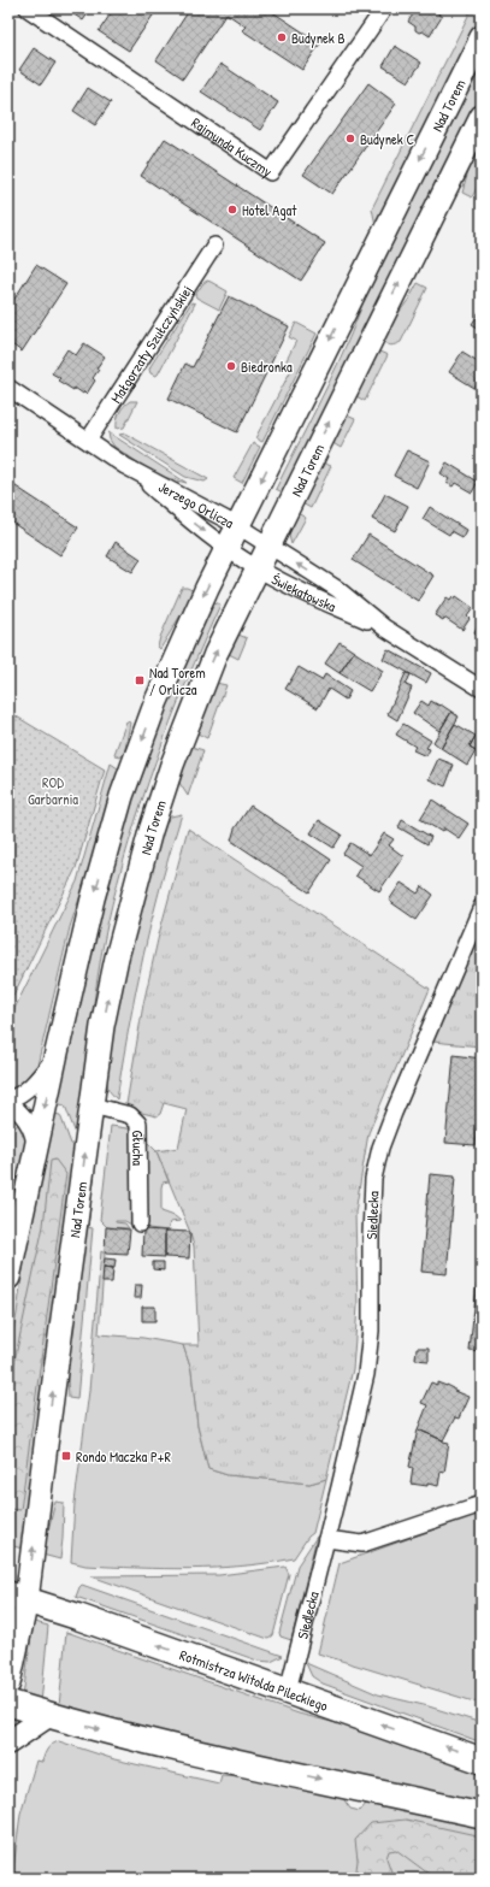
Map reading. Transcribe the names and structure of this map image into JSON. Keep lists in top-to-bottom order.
{
  "streets": {
    "main road": ["Nad Torem", "Rotmistrza Witolda Pileckiego"],
    "street": [
      "Rajmunda Kuczmy",
      "Małgorzaty Szułczyńskiej",
      "Jerzego Orlicza",
      "Świekatowska",
      "Głucha",
      "Siedlecka"
    ]
  },
  "crossings": [
    ["Nad Torem", "Jerzego Orlicza"],
    ["Nad Torem", "Świekatowska"],
    ["Nad Torem", "Głucha"],
    ["Nad Torem", "Rotmistrza Witolda Pileckiego"],
    ["Małgorzaty Szułczyńskiej", "Jerzego Orlicza"],
    ["Jerzego Orlicza", "Świekatowska"],
    ["Siedlecka", "Rotmistrza Witolda Pileckiego"]
  ],
  "parks": ["ROD Garbarnia"],
  "places": {
    "other": [
      "Budynek B",
      "Budynek C",
      "Hotel Agat",
      "Biedronka"
    ],
    "transit": ["Nad Torem / Orlicza", "Rondo Maczka P+R"]
  }
}
